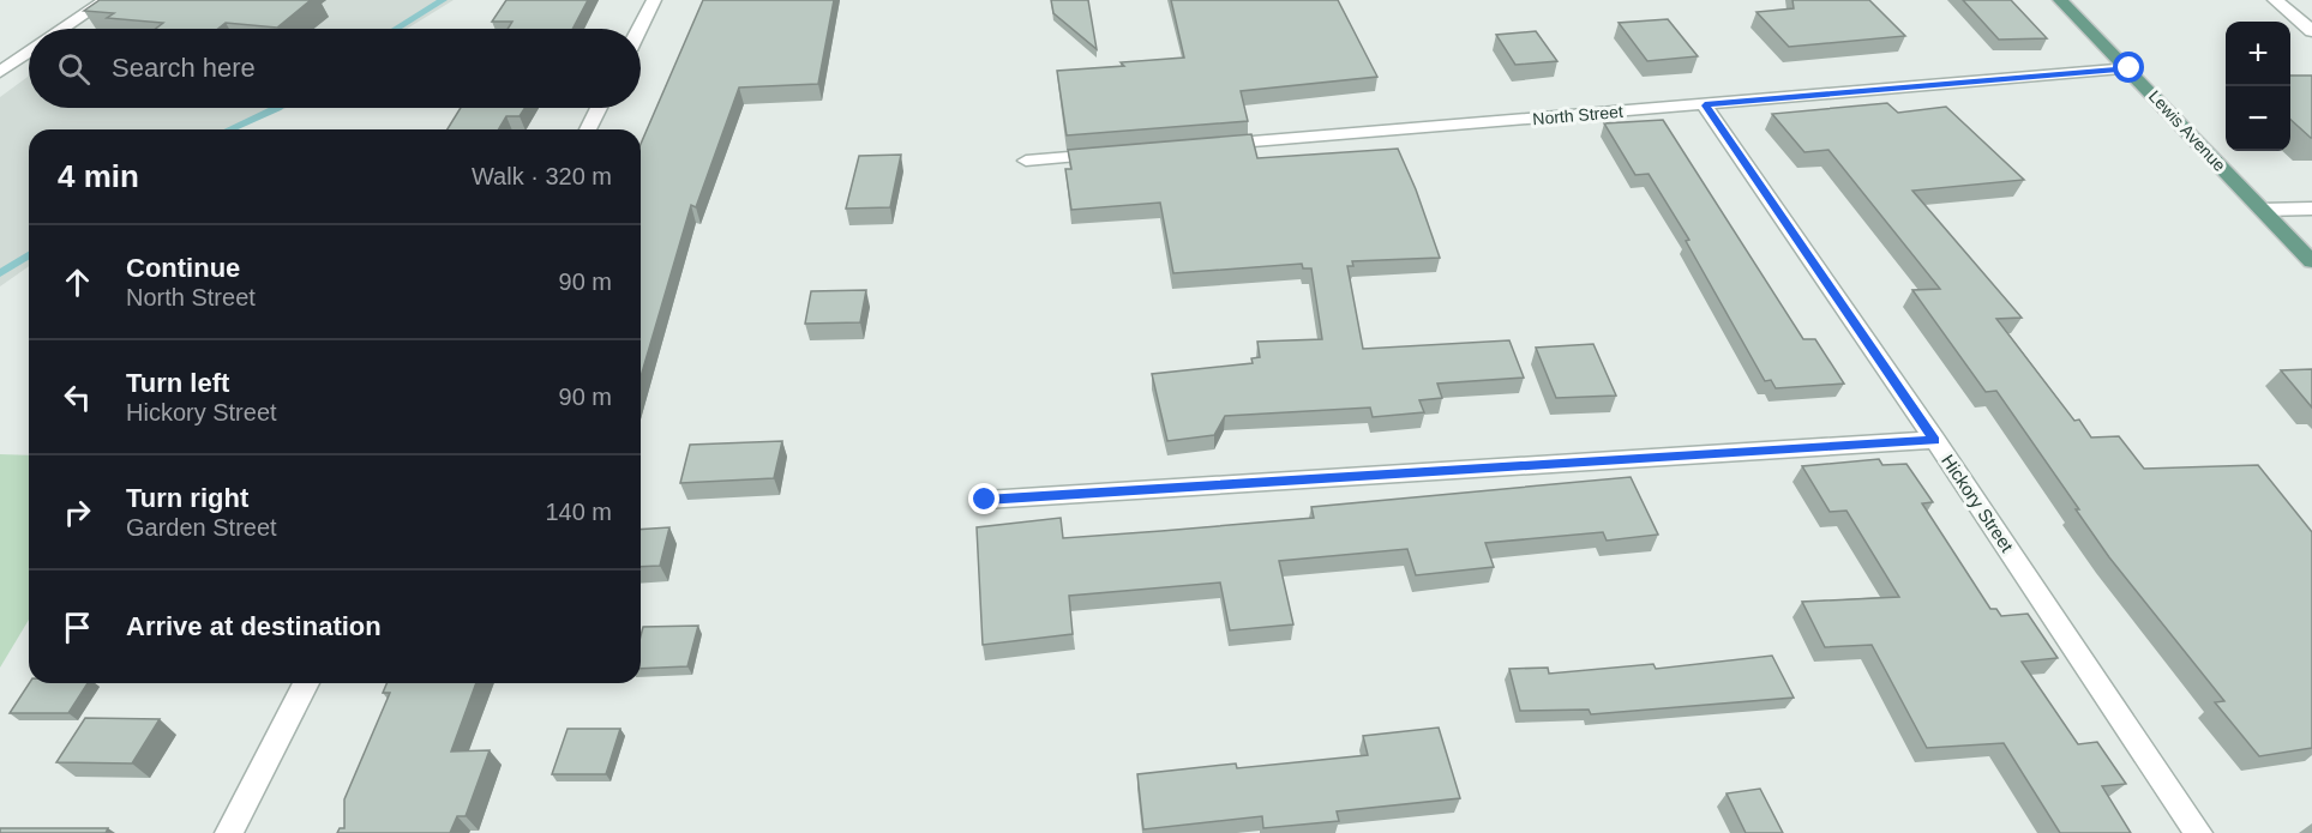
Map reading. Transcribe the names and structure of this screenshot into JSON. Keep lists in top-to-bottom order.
{
  "streets": {
    "main road": ["Lewis Avenue"],
    "street": ["North Street", "Hickory Street"]
  },
  "crossings": [
    ["North Street", "Lewis Avenue"],
    ["North Street", "Hickory Street"]
  ],
  "page": {
    "map_buttons": ["+", "−"],
    "search": "Search here",
    "heading": ["4 min", "Walk · 320 m"],
    "list": [
      ["Continue", "North Street", "90 m"],
      ["Turn left", "Hickory Street", "90 m"],
      ["Turn right", "Garden Street", "140 m"],
      "Arrive at destination"
    ]
  }
}
